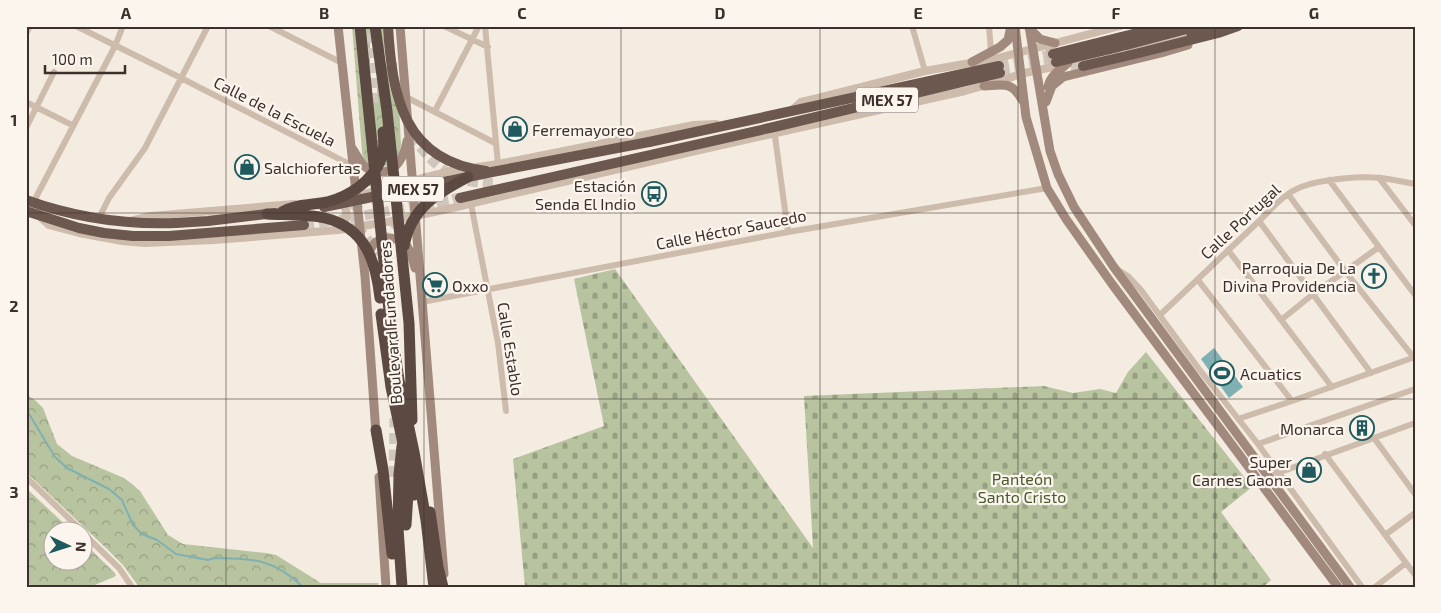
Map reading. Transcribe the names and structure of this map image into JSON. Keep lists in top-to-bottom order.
{
  "streets": {
    "highway": ["MEX 57", "Boulevard Fundadores"],
    "street": [
      "Calle de la Escuela",
      "Calle Portugal",
      "Calle Héctor Saucedo",
      "Calle Establo"
    ]
  },
  "crossings": [
    ["Calle Héctor Saucedo", "Calle Establo"]
  ],
  "parks": ["Panteón Santo Cristo"],
  "places": {
    "shop": ["Ferremayoreo", "Salchiofertas", "Super Carnes Gaona"],
    "bus stop": ["Estación Senda El Indio"],
    "church": ["Parroquia De La Divina Providencia"],
    "supermarket": ["Oxxo"],
    "sports": ["Acuatics"],
    "building": ["Monarca"]
  },
  "scale_bar": "100 m",
  "north": "right",
  "grid": {
    "columns": [
      "A",
      "B",
      "C",
      "D",
      "E",
      "F",
      "G"
    ],
    "rows": ["1", "2", "3"]
  }
}
